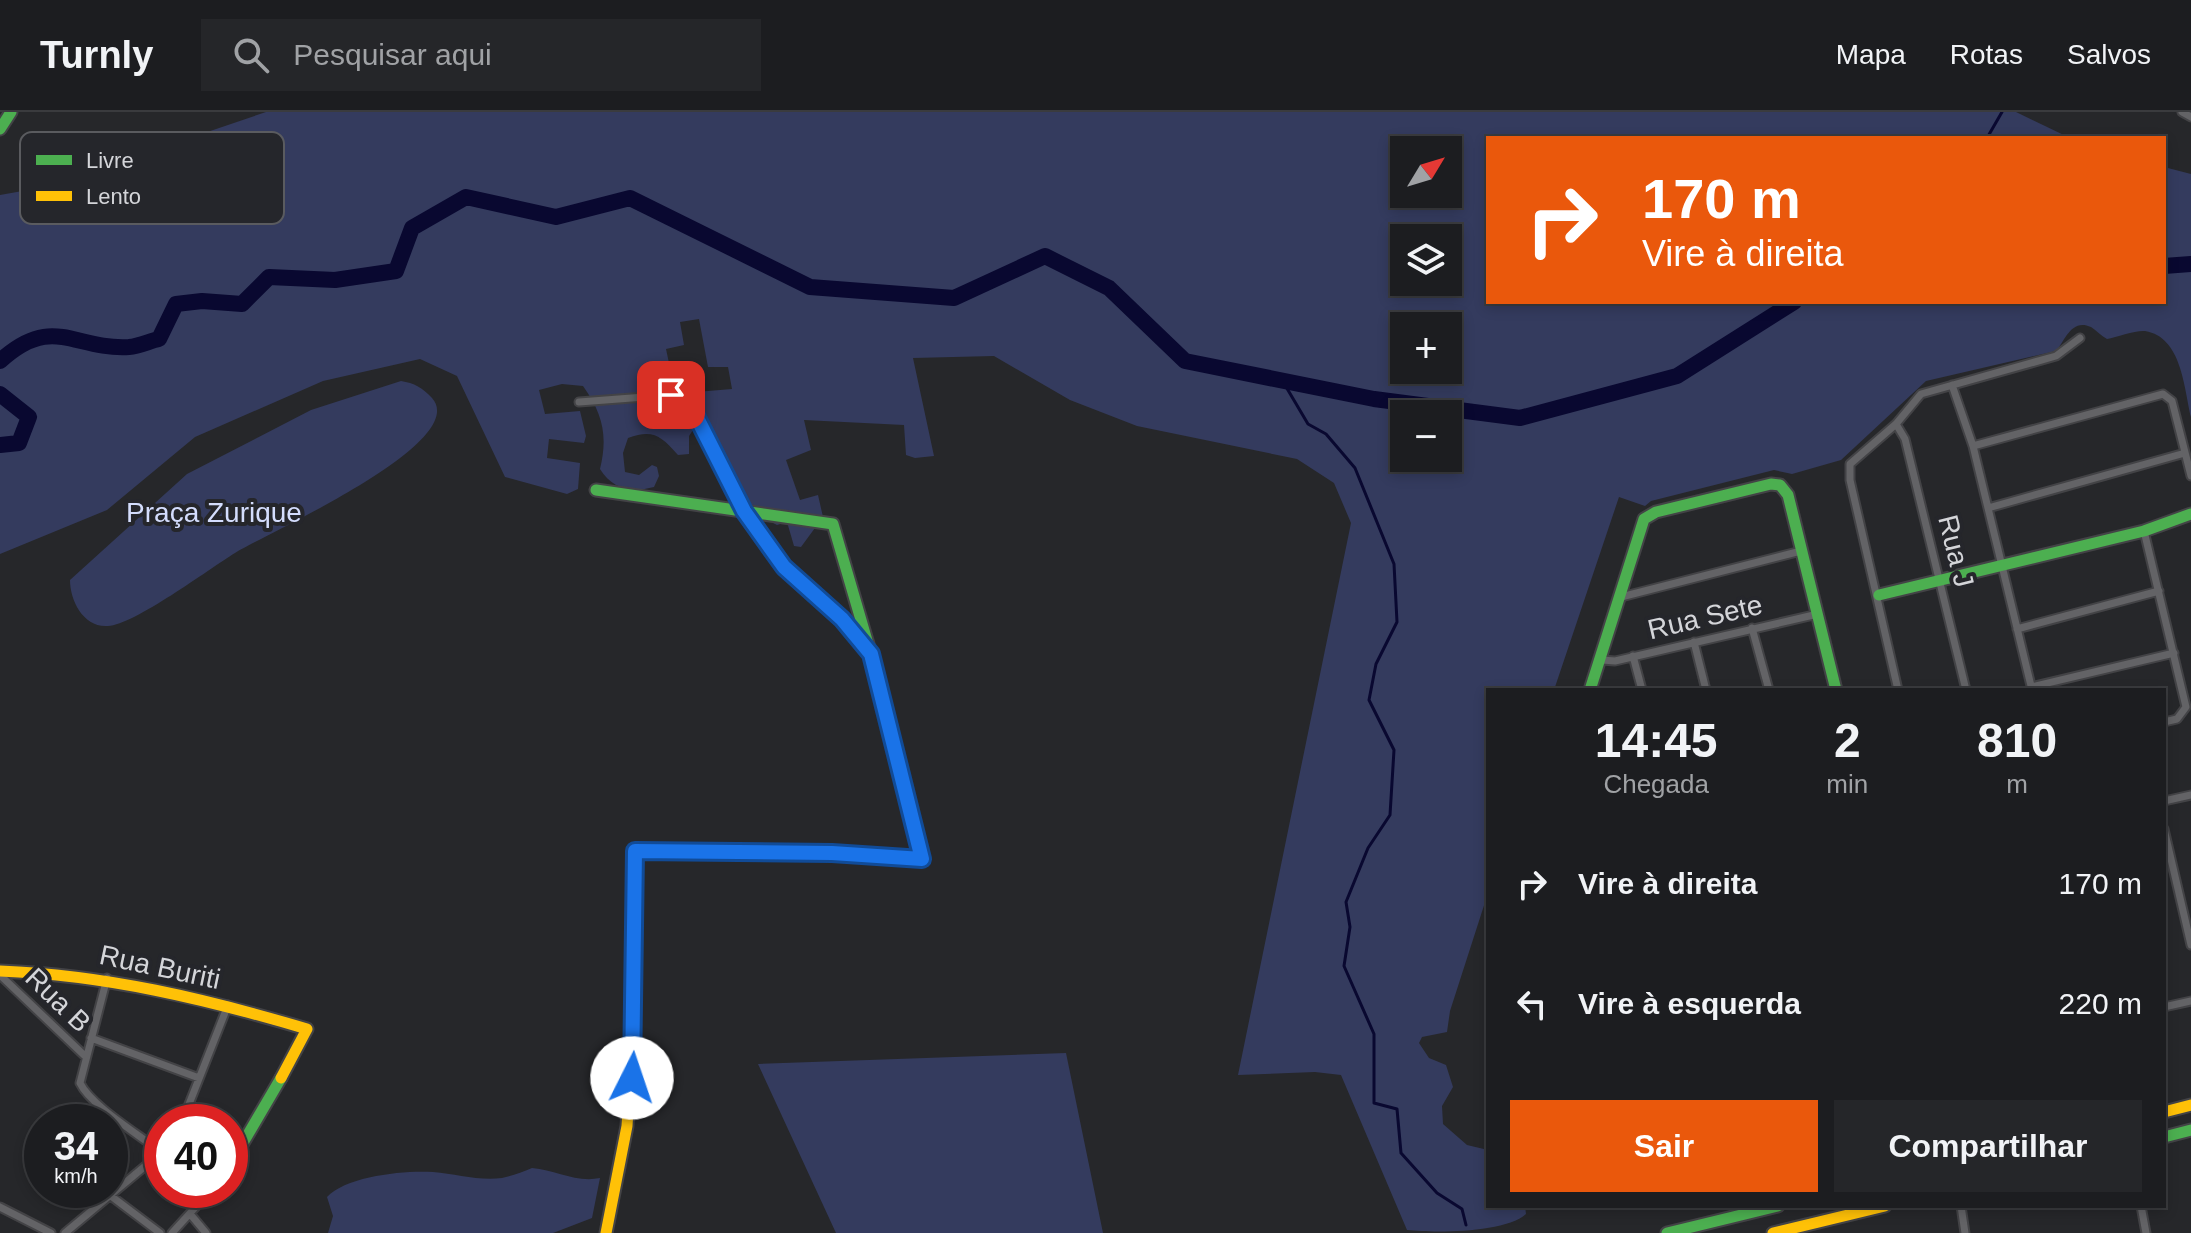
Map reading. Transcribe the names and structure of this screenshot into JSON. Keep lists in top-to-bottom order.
{
  "streets": {
    "street": [
      "Rua J",
      "Rua Sete",
      "Rua Buriti",
      "Rua B"
    ]
  },
  "crossings": [
    ["Rua Buriti", "Rua B"]
  ],
  "parks": ["Praça Zurique"],
  "legend": ["Livre", "Lento"],
  "north": "top right",
  "page": {
    "header": "Turnly",
    "search": "Pesquisar aqui",
    "nav": ["Mapa", "Rotas", "Salvos"],
    "map_buttons": ["+", "−"],
    "turn": ["170 m", "Vire à direita"],
    "eta": [
      "14:45",
      "Chegada",
      "2",
      "min",
      "810",
      "m"
    ],
    "list": [
      {
        "name": "Vire à direita",
        "value": "170 m"
      },
      {
        "name": "Vire à esquerda",
        "value": "220 m"
      }
    ],
    "buttons": ["Sair", "Compartilhar"],
    "speed": "34 km/h",
    "limit": "40"
  }
}
